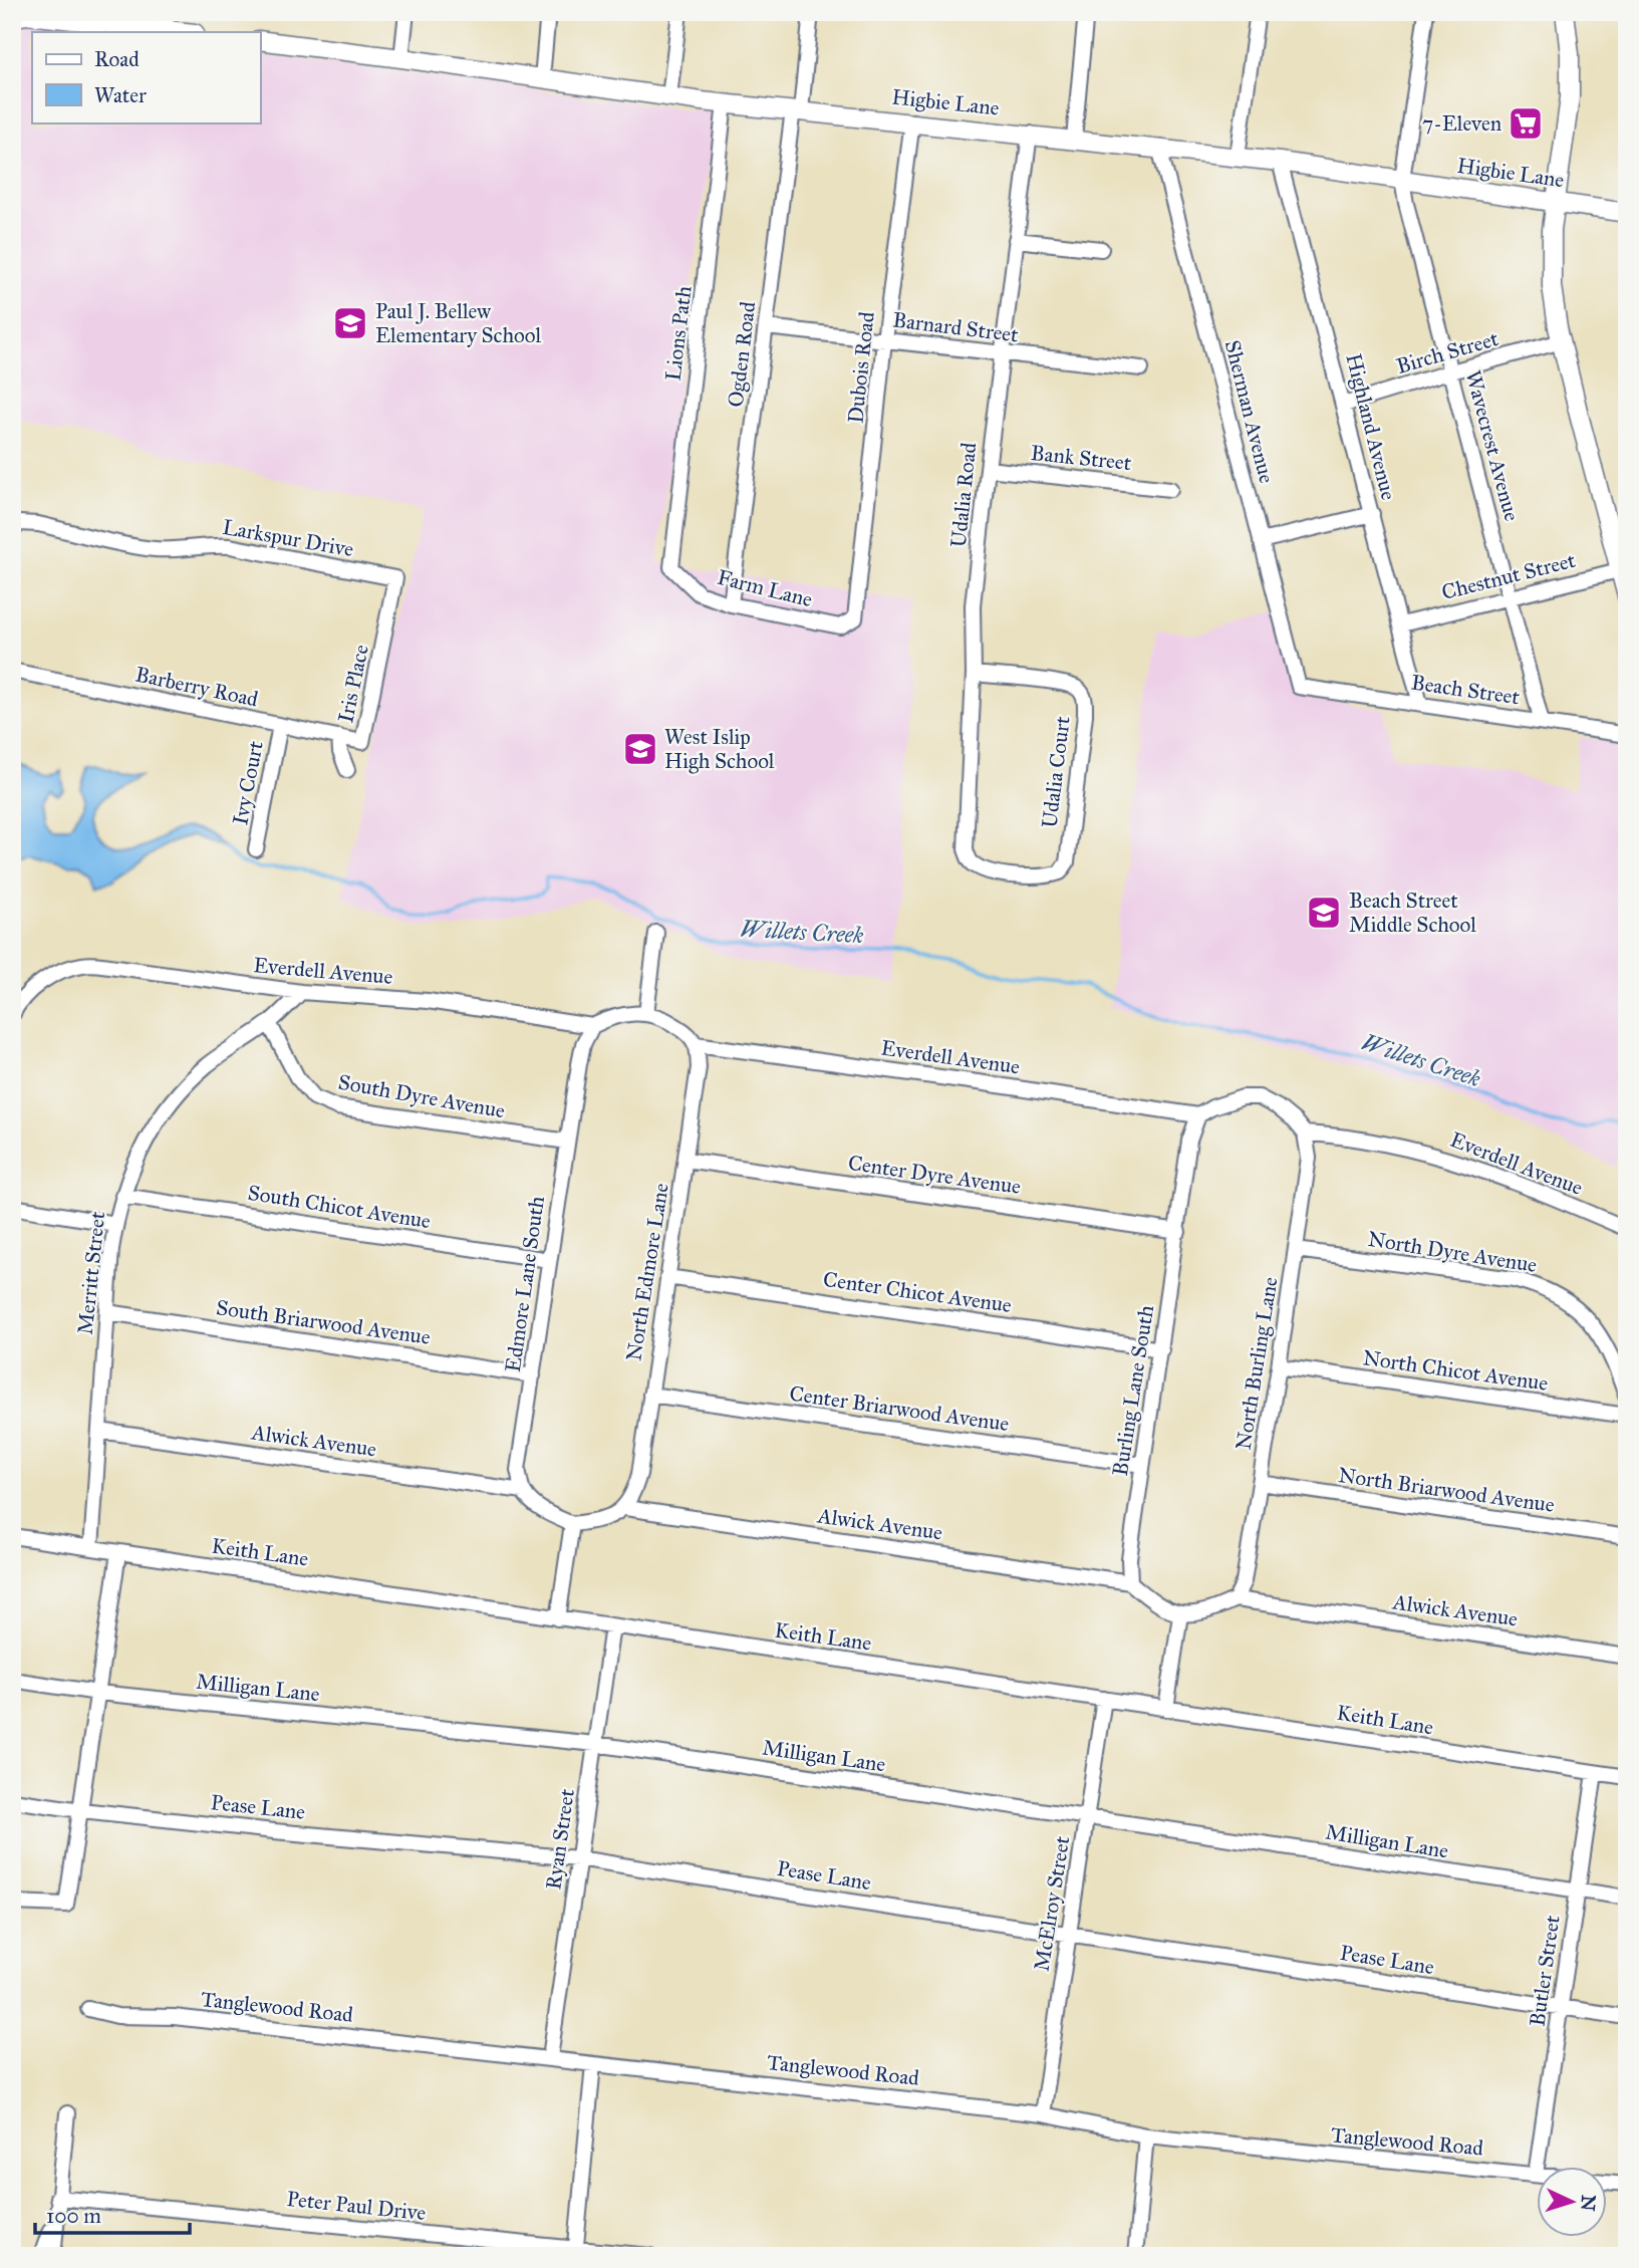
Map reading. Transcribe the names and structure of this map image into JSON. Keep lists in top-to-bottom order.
{
  "streets": {
    "main road": ["Higbie Lane"],
    "street": [
      "Barnard Street",
      "Lions Path",
      "Birch Street",
      "Ogden Road",
      "Dubois Road",
      "Sherman Avenue",
      "Highland Avenue",
      "Wavecrest Avenue",
      "Bank Street",
      "Udalia Road",
      "Larkspur Drive",
      "Chestnut Street",
      "Farm Lane",
      "Iris Place",
      "Barberry Road",
      "Beach Street",
      "Udalia Court",
      "Ivy Court",
      "Everdell Avenue",
      "South Dyre Avenue",
      "Center Dyre Avenue",
      "South Chicot Avenue",
      "North Dyre Avenue",
      "North Edmore Lane",
      "Merritt Street",
      "Edmore Lane South",
      "Center Chicot Avenue",
      "South Briarwood Avenue",
      "North Burling Lane",
      "North Chicot Avenue",
      "Burling Lane South",
      "Center Briarwood Avenue",
      "Alwick Avenue",
      "North Briarwood Avenue",
      "Keith Lane",
      "Milligan Lane",
      "Pease Lane",
      "Ryan Street",
      "McElroy Street",
      "Butler Street",
      "Tanglewood Road",
      "Peter Paul Drive"
    ]
  },
  "crossings": [
    ["Higbie Lane", "Lions Path"],
    ["Higbie Lane", "Ogden Road"],
    ["Higbie Lane", "Dubois Road"],
    ["Higbie Lane", "Sherman Avenue"],
    ["Higbie Lane", "Highland Avenue"],
    ["Higbie Lane", "Wavecrest Avenue"],
    ["Higbie Lane", "Udalia Road"],
    ["Barnard Street", "Ogden Road"],
    ["Barnard Street", "Dubois Road"],
    ["Barnard Street", "Udalia Road"],
    ["Lions Path", "Farm Lane"],
    ["Birch Street", "Highland Avenue"],
    ["Birch Street", "Wavecrest Avenue"],
    ["Ogden Road", "Farm Lane"],
    ["Dubois Road", "Farm Lane"],
    ["Sherman Avenue", "Beach Street"],
    ["Highland Avenue", "Chestnut Street"],
    ["Highland Avenue", "Beach Street"],
    ["Wavecrest Avenue", "Chestnut Street"],
    ["Wavecrest Avenue", "Beach Street"],
    ["Bank Street", "Udalia Road"],
    ["Udalia Road", "Udalia Court"],
    ["Larkspur Drive", "Iris Place"],
    ["Iris Place", "Barberry Road"],
    ["Barberry Road", "Ivy Court"],
    ["Everdell Avenue", "North Edmore Lane"],
    ["Everdell Avenue", "Merritt Street"],
    ["Everdell Avenue", "Edmore Lane South"],
    ["Everdell Avenue", "North Burling Lane"],
    ["Everdell Avenue", "Burling Lane South"],
    ["South Dyre Avenue", "Merritt Street"],
    ["South Dyre Avenue", "Edmore Lane South"],
    ["Center Dyre Avenue", "North Edmore Lane"],
    ["Center Dyre Avenue", "Burling Lane South"],
    ["South Chicot Avenue", "Merritt Street"],
    ["South Chicot Avenue", "Edmore Lane South"],
    ["North Dyre Avenue", "North Burling Lane"],
    ["North Edmore Lane", "Center Chicot Avenue"],
    ["North Edmore Lane", "Center Briarwood Avenue"],
    ["North Edmore Lane", "Alwick Avenue"],
    ["Merritt Street", "South Briarwood Avenue"],
    ["Merritt Street", "Alwick Avenue"],
    ["Merritt Street", "Keith Lane"],
    ["Edmore Lane South", "South Briarwood Avenue"],
    ["Edmore Lane South", "Alwick Avenue"],
    ["Center Chicot Avenue", "Burling Lane South"],
    ["North Burling Lane", "North Chicot Avenue"],
    ["North Burling Lane", "Alwick Avenue"],
    ["North Burling Lane", "North Briarwood Avenue"],
    ["Burling Lane South", "Center Briarwood Avenue"],
    ["Burling Lane South", "Alwick Avenue"],
    ["Keith Lane", "Ryan Street"],
    ["Keith Lane", "McElroy Street"],
    ["Keith Lane", "Butler Street"],
    ["Milligan Lane", "Ryan Street"],
    ["Milligan Lane", "McElroy Street"],
    ["Milligan Lane", "Butler Street"],
    ["Pease Lane", "Ryan Street"],
    ["Pease Lane", "McElroy Street"],
    ["Pease Lane", "Butler Street"],
    ["Ryan Street", "Tanglewood Road"],
    ["McElroy Street", "Tanglewood Road"],
    ["Butler Street", "Tanglewood Road"]
  ],
  "water": ["Willets Creek"],
  "places": {
    "supermarket": ["7-Eleven"],
    "school or university": ["Paul J. Bellew Elementary School", "West Islip High School", "Beach Street Middle School"]
  },
  "legend": ["Road", "Water"],
  "scale_bar": "100 m",
  "north": "right"
}
